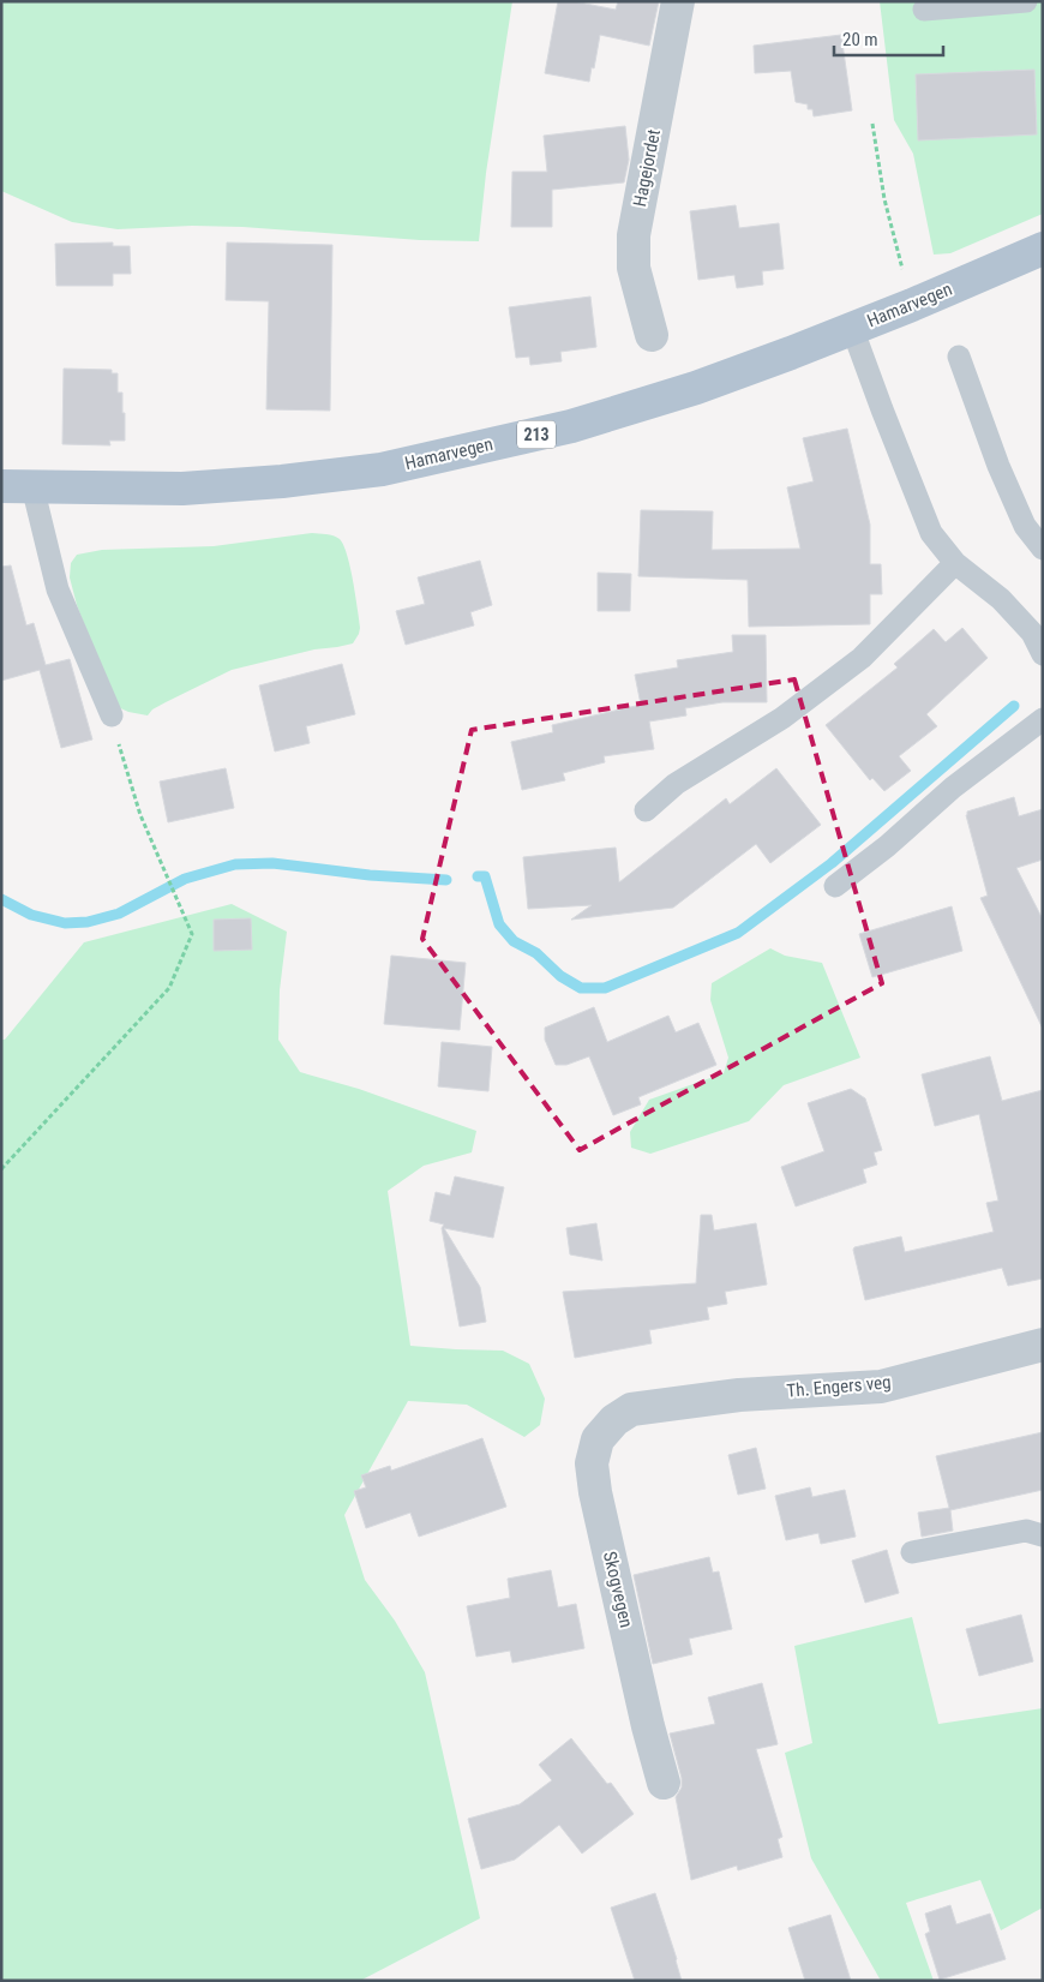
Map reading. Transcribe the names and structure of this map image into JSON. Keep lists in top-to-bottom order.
{
  "streets": {
    "main road": ["Hamarvegen", "213"],
    "street": ["Hagejordet", "Th. Engers veg", "Skogvegen"]
  },
  "crossings": [
    ["Th. Engers veg", "Skogvegen"]
  ],
  "scale_bar": "20 m"
}
